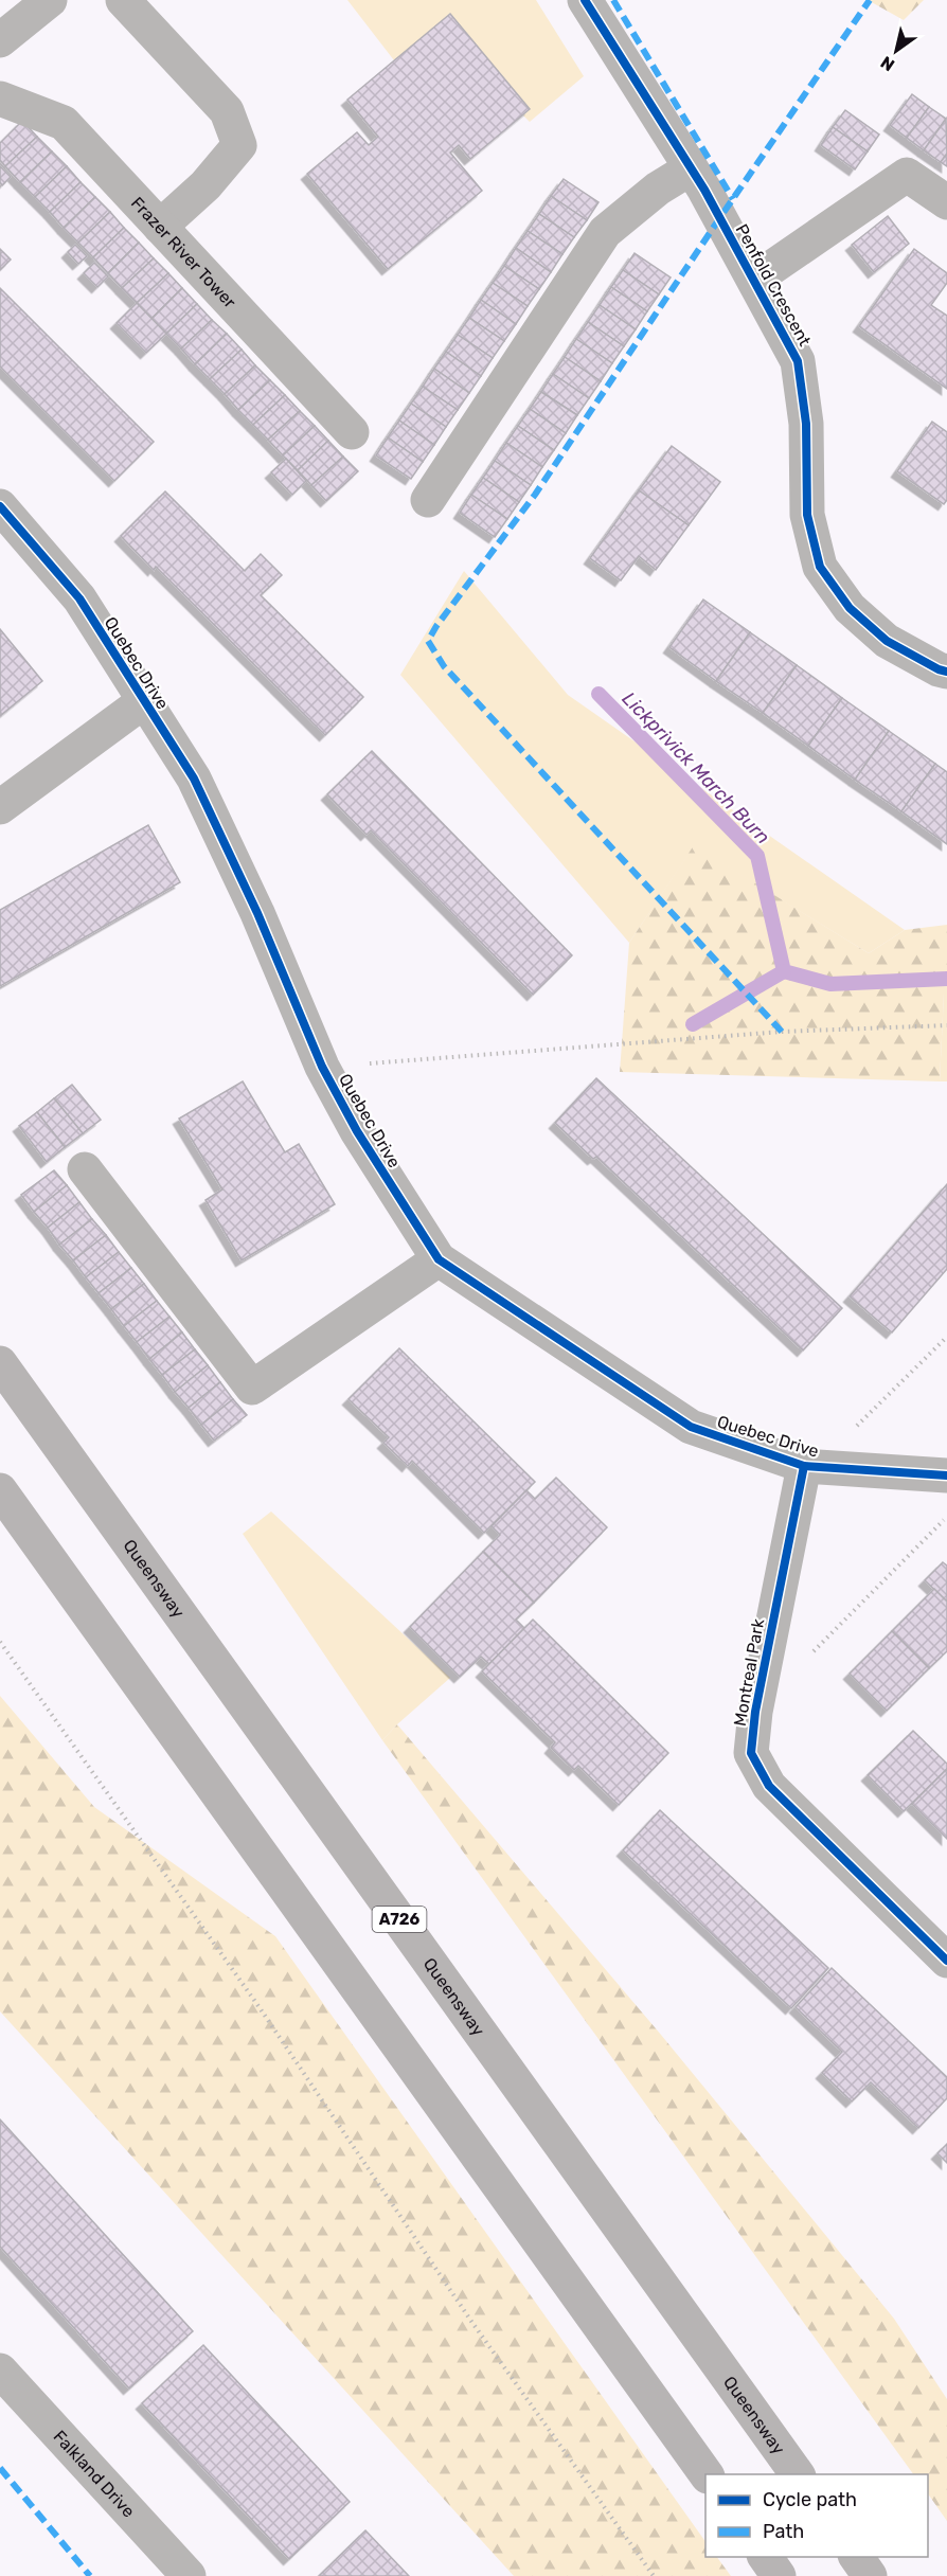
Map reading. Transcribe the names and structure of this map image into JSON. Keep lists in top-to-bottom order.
{
  "streets": {
    "highway": ["Queensway", "A726"],
    "street": [
      "Frazer River Tower",
      "Penfold Crescent",
      "Quebec Drive",
      "Montreal Park",
      "Falkland Drive"
    ]
  },
  "crossings": [
    ["Quebec Drive", "Montreal Park"]
  ],
  "water": ["Lickprivick March Burn"],
  "legend": ["Cycle path", "Path"],
  "north": "bottom left"
}
